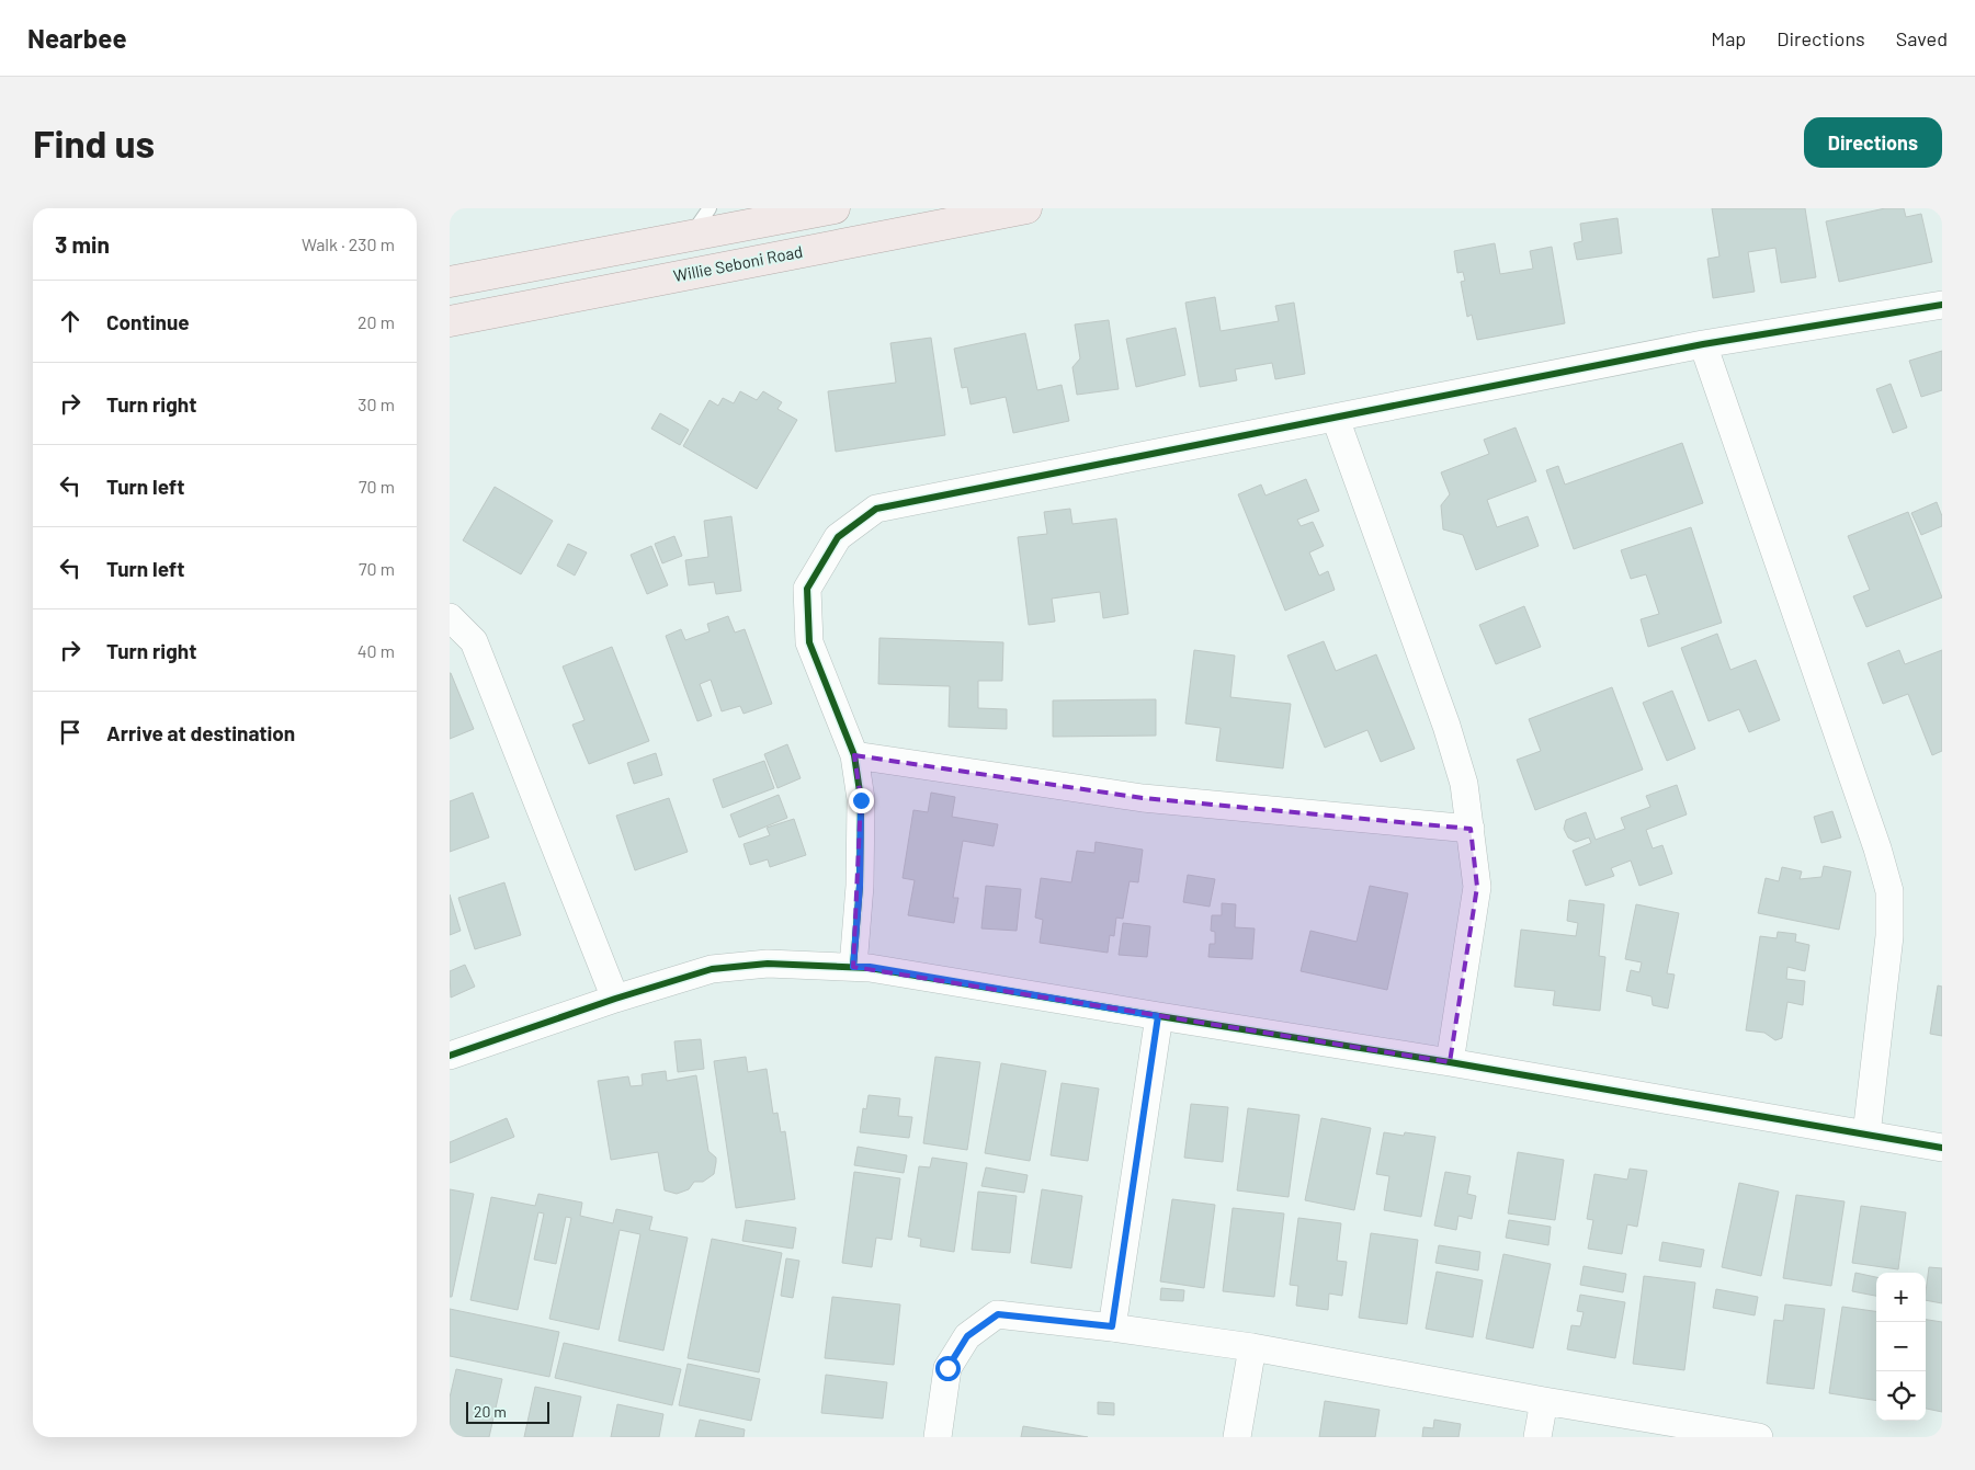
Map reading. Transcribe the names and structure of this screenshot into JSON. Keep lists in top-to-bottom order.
{
  "streets": {
    "main road": ["Willie Seboni Road"]
  },
  "scale_bar": "20 m",
  "page": {
    "header": "Nearbee",
    "nav": ["Map", "Directions", "Saved"],
    "buttons": "Directions",
    "title": "Find us",
    "heading": ["3 min", "Walk · 230 m"],
    "list": [
      ["Continue", "20 m"],
      ["Turn right", "30 m"],
      ["Turn left", "70 m"],
      ["Turn left", "70 m"],
      ["Turn right", "40 m"],
      "Arrive at destination"
    ],
    "map_buttons": ["+", "−"],
    "scale": "20 m"
  }
}
